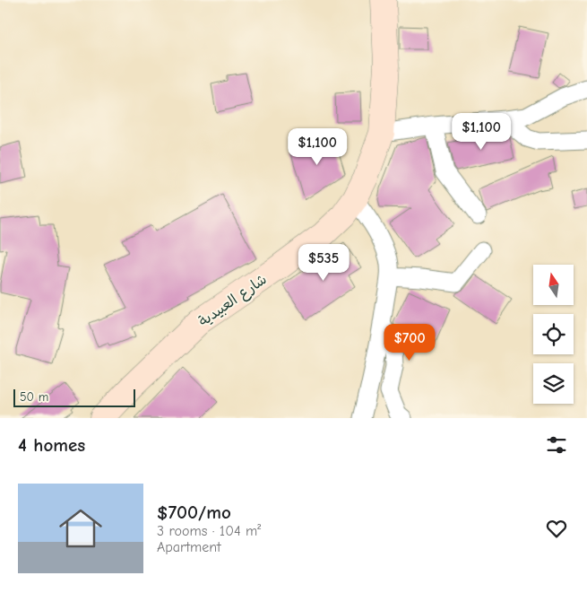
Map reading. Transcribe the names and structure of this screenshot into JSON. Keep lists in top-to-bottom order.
{
  "streets": {
    "main road": ["شارع العبيدية"]
  },
  "scale_bar": "50 m",
  "north": "top",
  "page": {
    "price": [
      "$1,100",
      "$1,100",
      "$535",
      "$700"
    ],
    "scale": "50 m",
    "heading": "4 homes",
    "list": [
      {
        "name": "$700/mo",
        "note": "3 rooms · 104 m² · Apartment"
      }
    ]
  }
}
